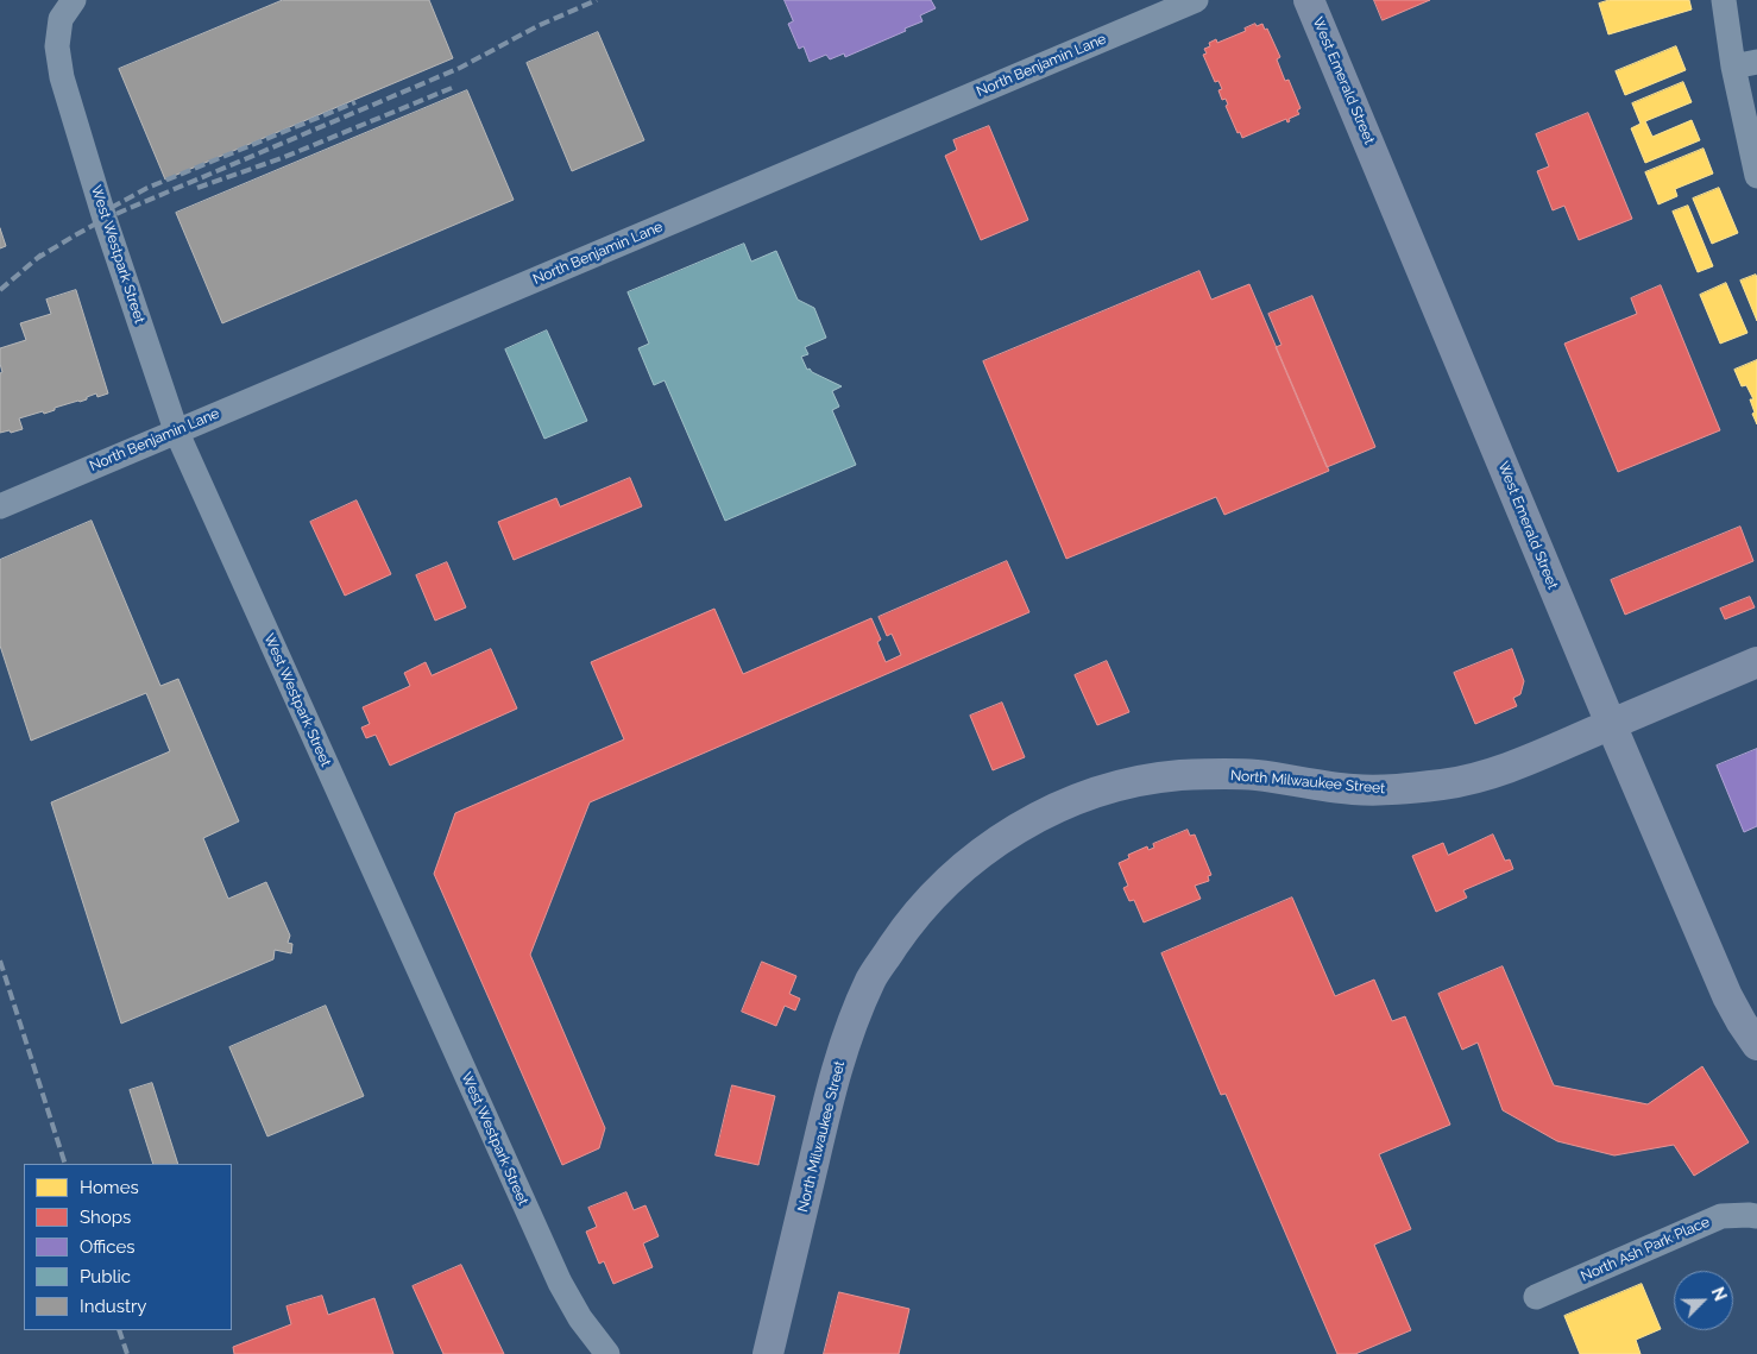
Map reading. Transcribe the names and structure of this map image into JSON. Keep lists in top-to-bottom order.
{
  "streets": {
    "main road": ["West Emerald Street", "North Milwaukee Street"],
    "street": ["North Benjamin Lane", "West Westpark Street", "North Ash Park Place"]
  },
  "crossings": [
    ["North Benjamin Lane", "West Westpark Street"],
    ["West Emerald Street", "North Milwaukee Street"]
  ],
  "legend": [
    "Homes",
    "Shops",
    "Offices",
    "Public",
    "Industry"
  ],
  "north": "top right"
}
